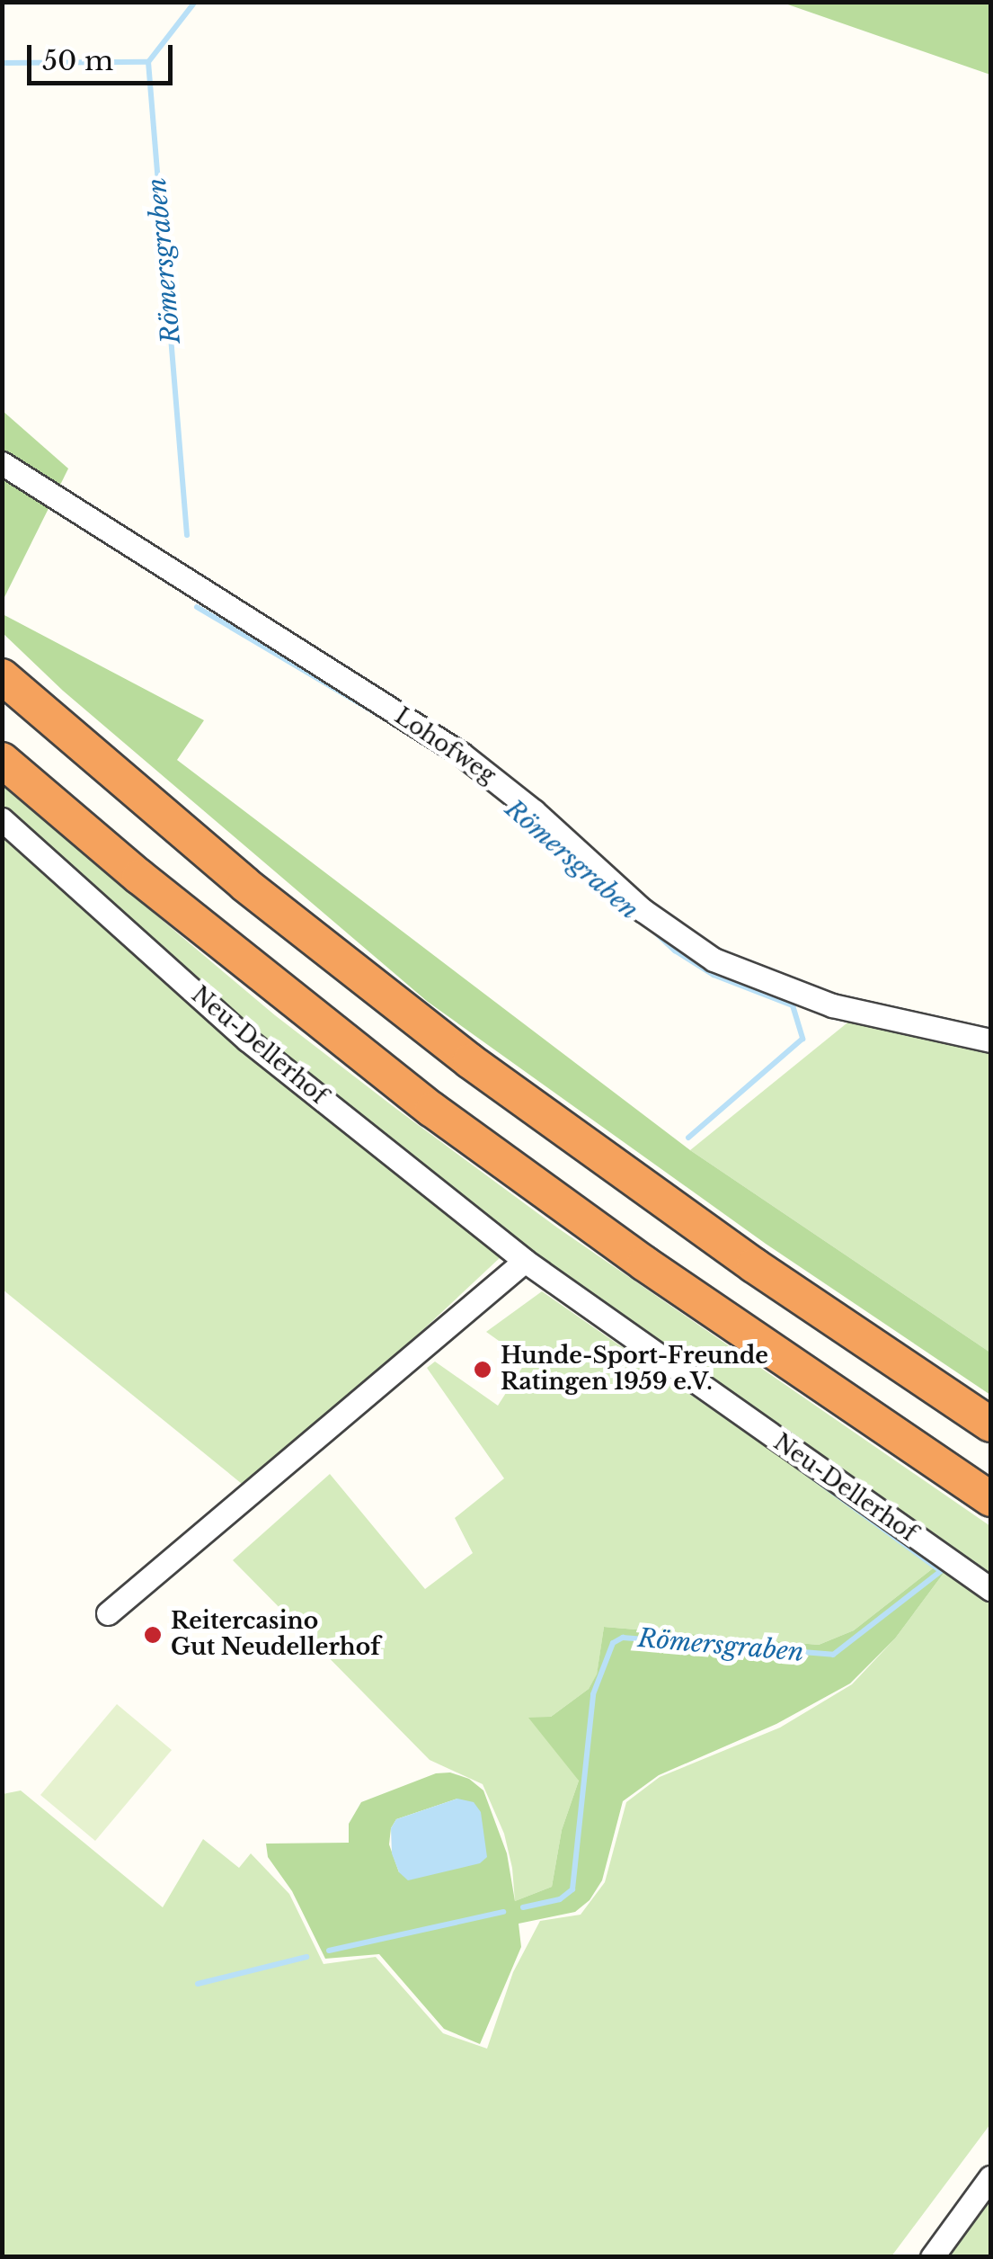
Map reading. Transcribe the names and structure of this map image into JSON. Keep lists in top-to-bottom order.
{
  "streets": {
    "street": ["Lohofweg", "Neu-Dellerhof"]
  },
  "water": ["Römersgraben"],
  "places": ["Hunde-Sport-Freunde Ratingen 1959 e.V.", "Reitercasino Gut Neudellerhof"],
  "scale_bar": "50 m"
}
